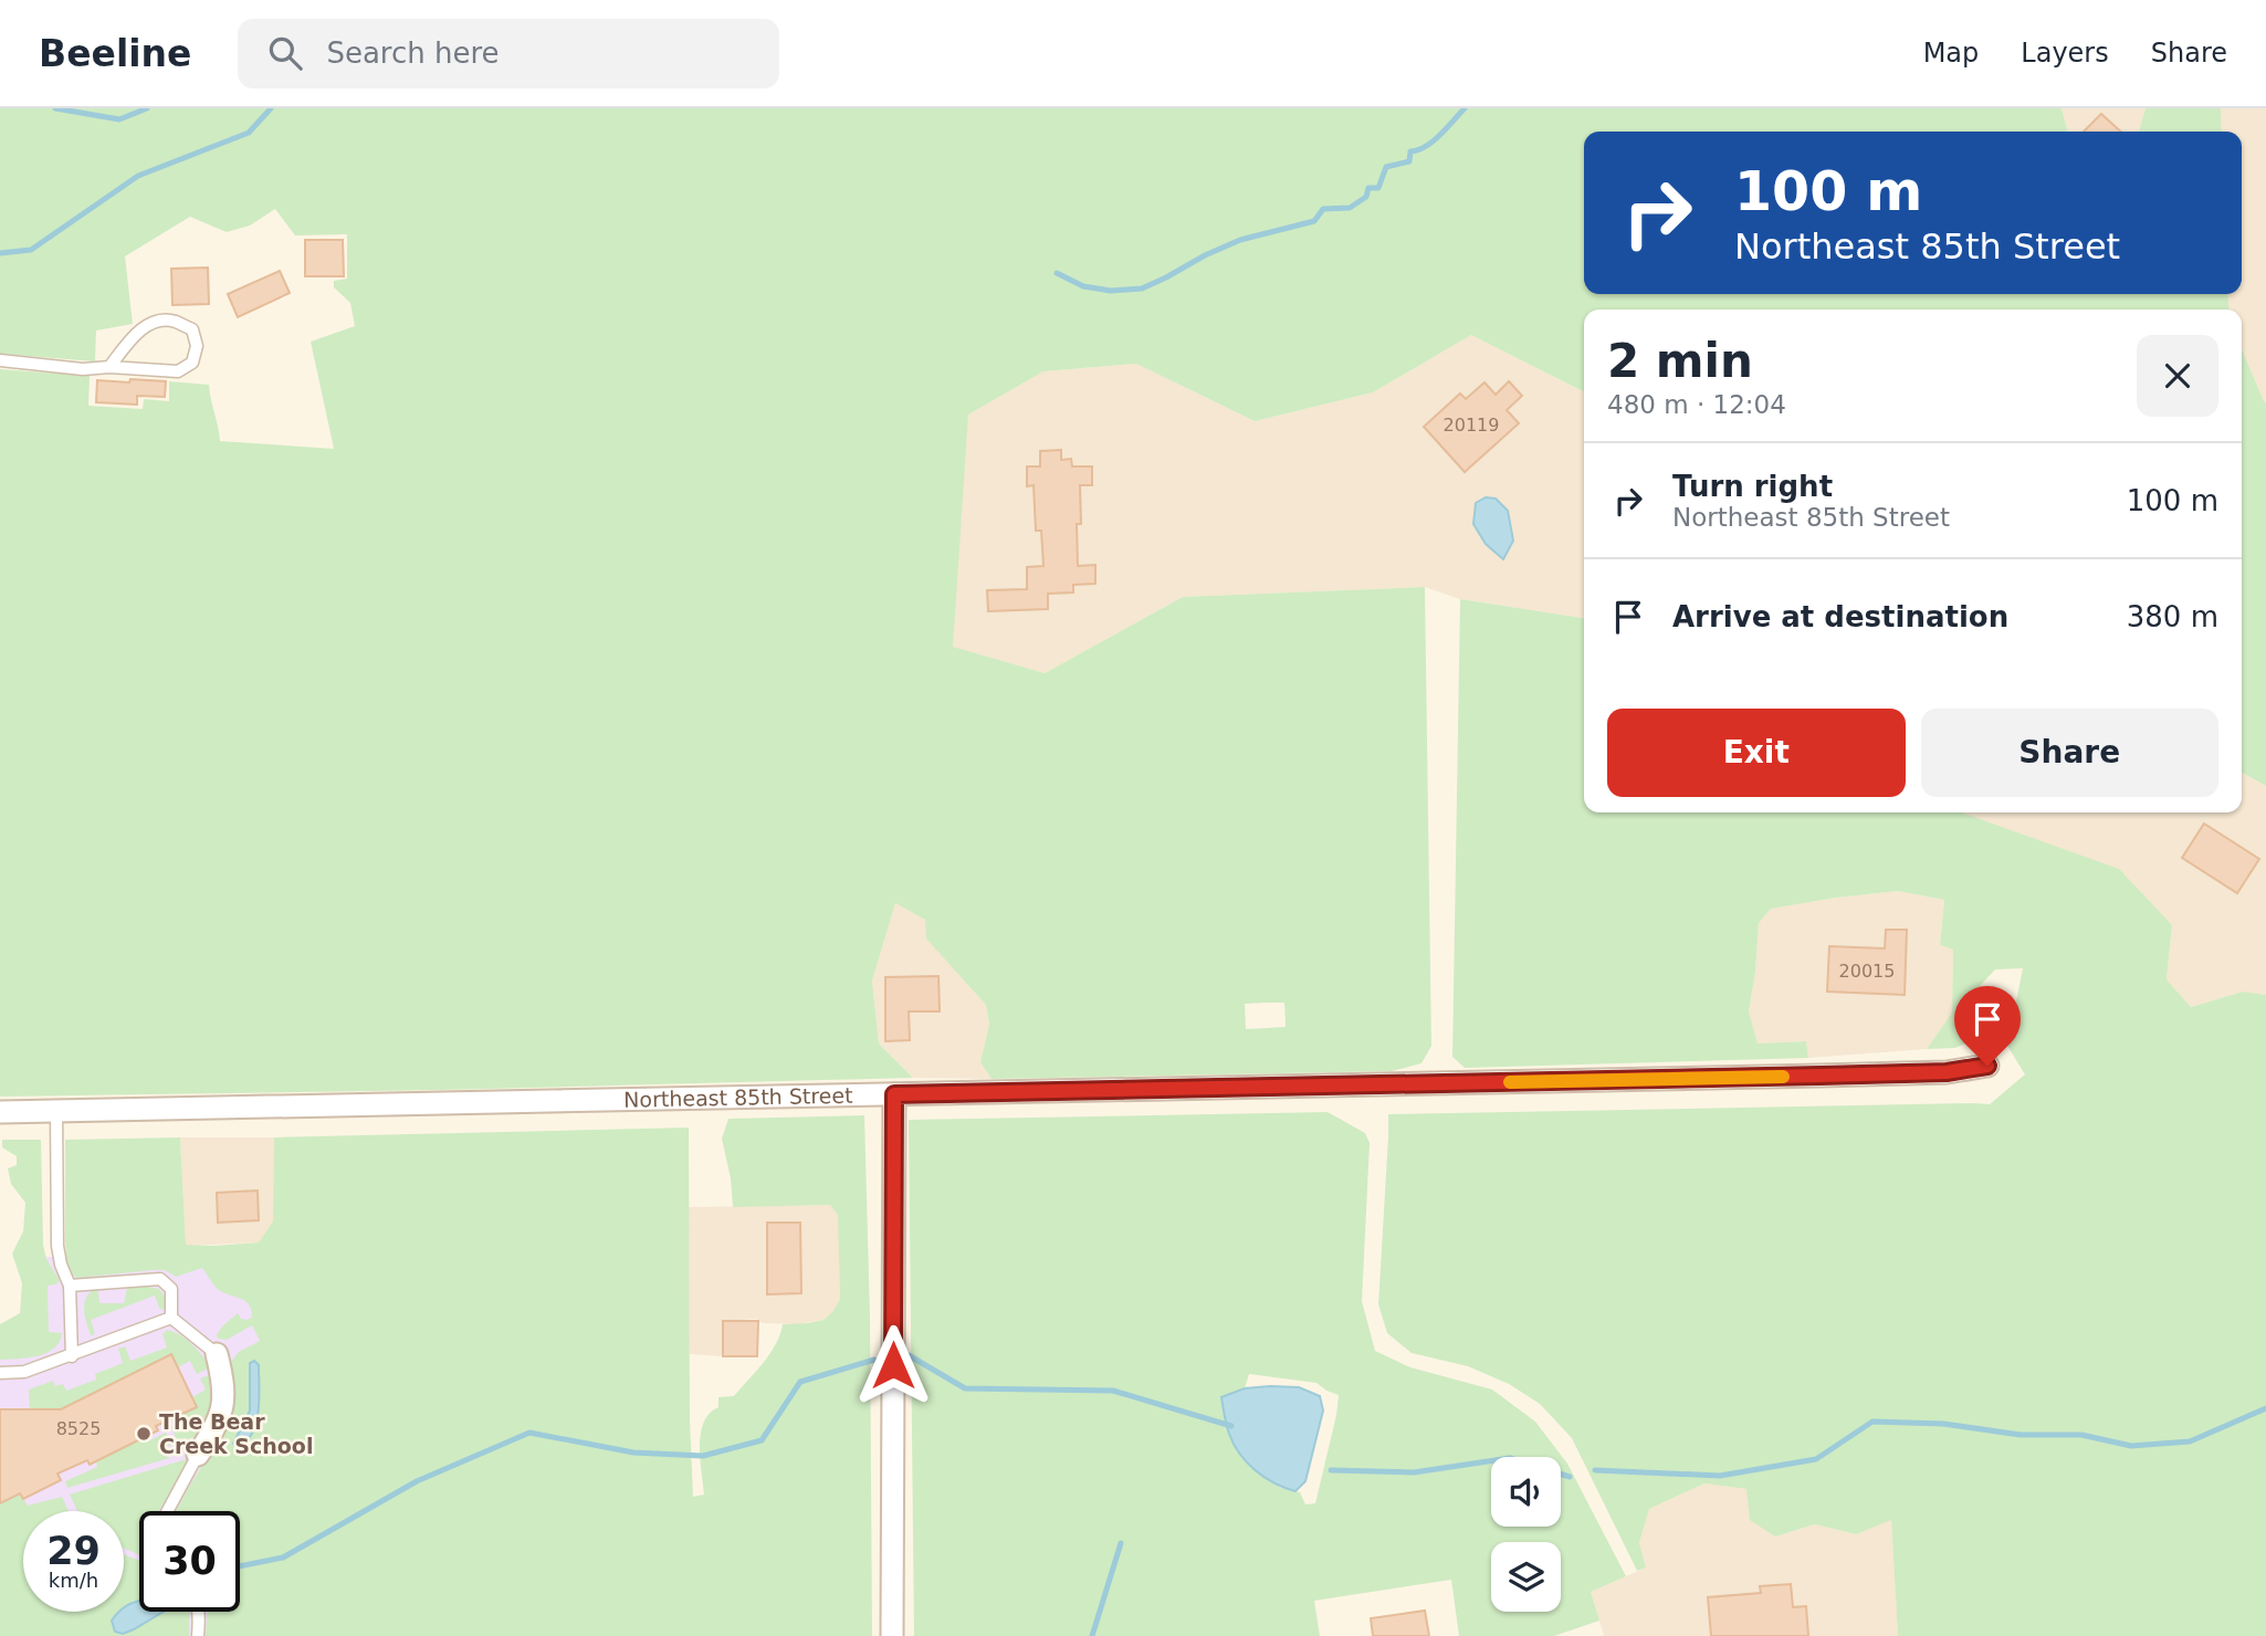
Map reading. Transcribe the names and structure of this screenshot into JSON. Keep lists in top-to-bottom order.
{
  "streets": {
    "street": ["Northeast 85th Street"]
  },
  "places": ["The Bear Creek School"],
  "house_numbers": ["20119", "20015", "8525"],
  "page": {
    "header": "Beeline",
    "search": "Search here",
    "nav": ["Map", "Layers", "Share"],
    "turn": ["100 m", "Northeast 85th Street"],
    "heading": ["2 min", "480 m · 12:04"],
    "list": [
      {
        "name": "Turn right",
        "note": "Northeast 85th Street",
        "value": "100 m"
      },
      {
        "name": "Arrive at destination",
        "value": "380 m"
      }
    ],
    "buttons": ["Exit", "Share"],
    "speed": "29 km/h",
    "limit": "30"
  }
}
